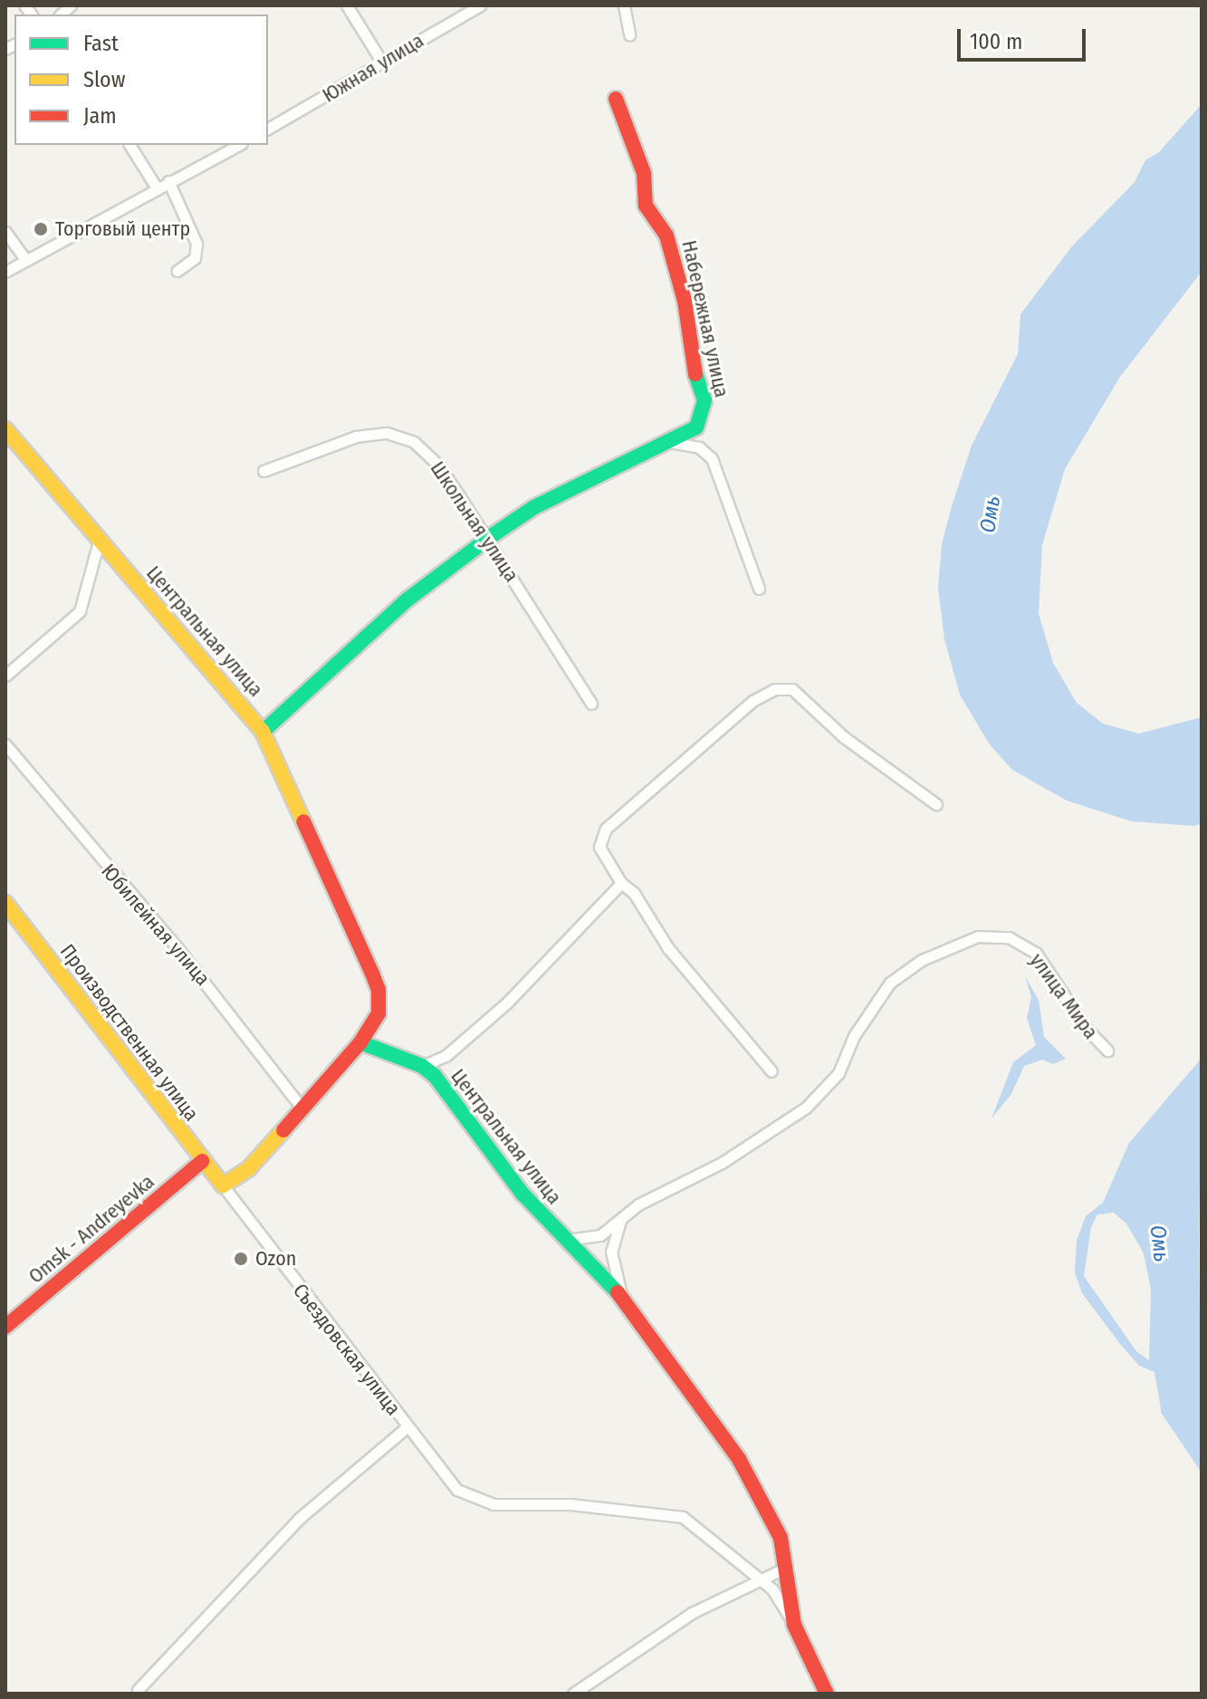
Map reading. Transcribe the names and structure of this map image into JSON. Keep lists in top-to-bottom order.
{
  "streets": {
    "street": [
      "Южная улица",
      "Набережная улица",
      "Школьная улица",
      "Центральная улица",
      "Юбилейная улица",
      "улица Мира",
      "Производственная улица",
      "Omsk - Andreyevka",
      "Съездовская улица"
    ]
  },
  "crossings": [
    ["Производственная улица", "Omsk - Andreyevka"],
    ["Производственная улица", "Съездовская улица"]
  ],
  "water": ["Омь"],
  "places": ["Торговый центр", "Ozon"],
  "legend": ["Fast", "Slow", "Jam"],
  "scale_bar": "100 m"
}
